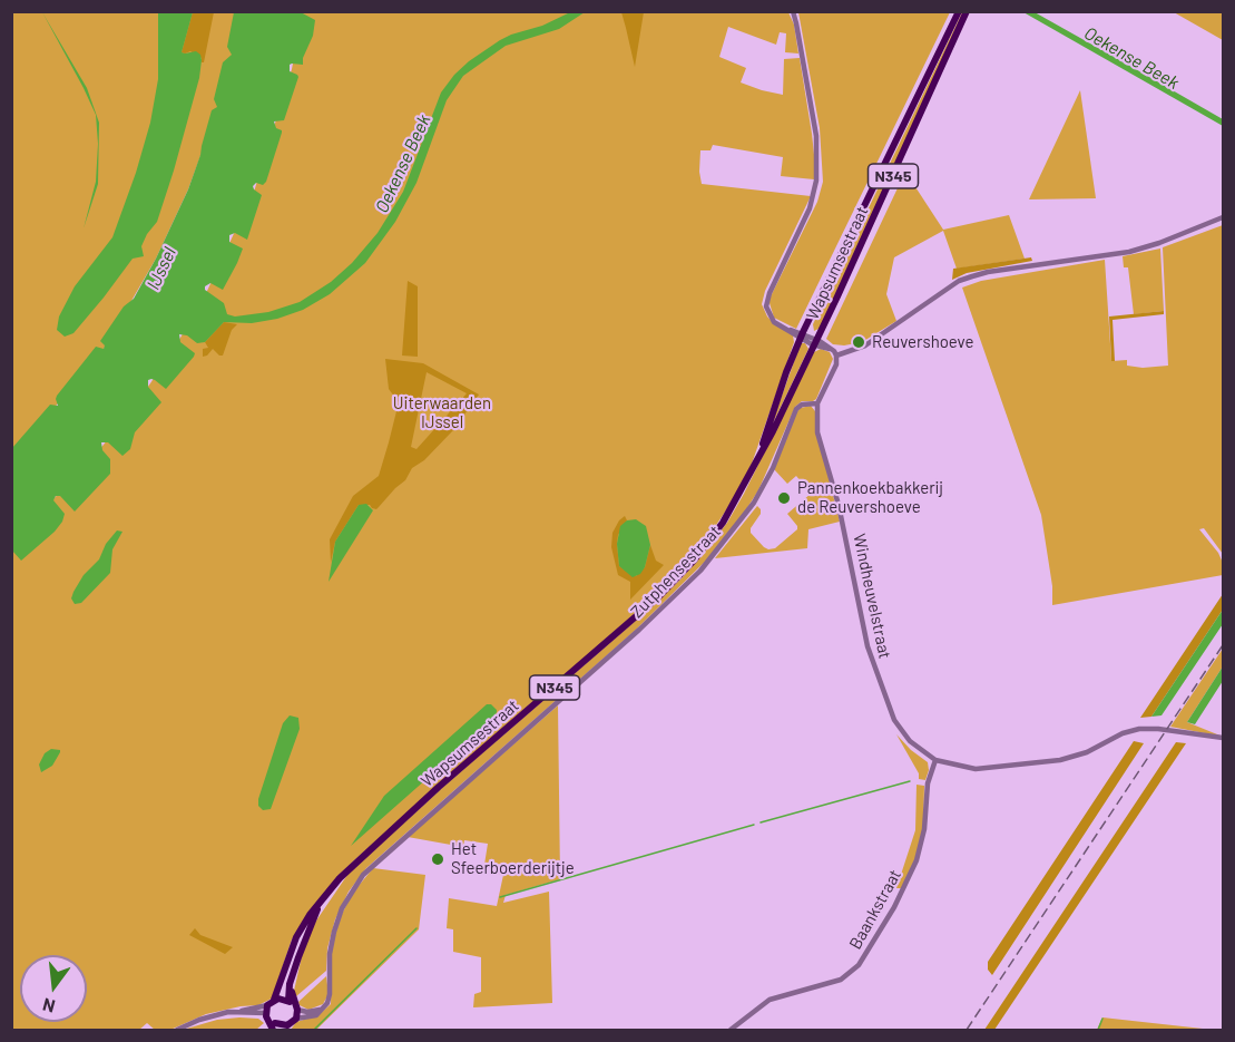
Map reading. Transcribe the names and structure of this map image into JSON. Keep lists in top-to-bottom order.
{
  "streets": {
    "main road": ["N345", "Wapsumsestraat"],
    "street": ["Zutphensestraat", "Windheuvelstraat", "Baankstraat"]
  },
  "crossings": [
    ["N345", "Wapsumsestraat"],
    ["Zutphensestraat", "Windheuvelstraat"],
    ["Windheuvelstraat", "Baankstraat"]
  ],
  "water": ["Oekense Beek", "IJssel"],
  "parks": ["Uiterwaarden IJssel"],
  "places": ["Reuvershoeve", "Pannenkoekbakkerij de Reuvershoeve", "Het Sfeerboerderijtje"],
  "north": "bottom"
}
